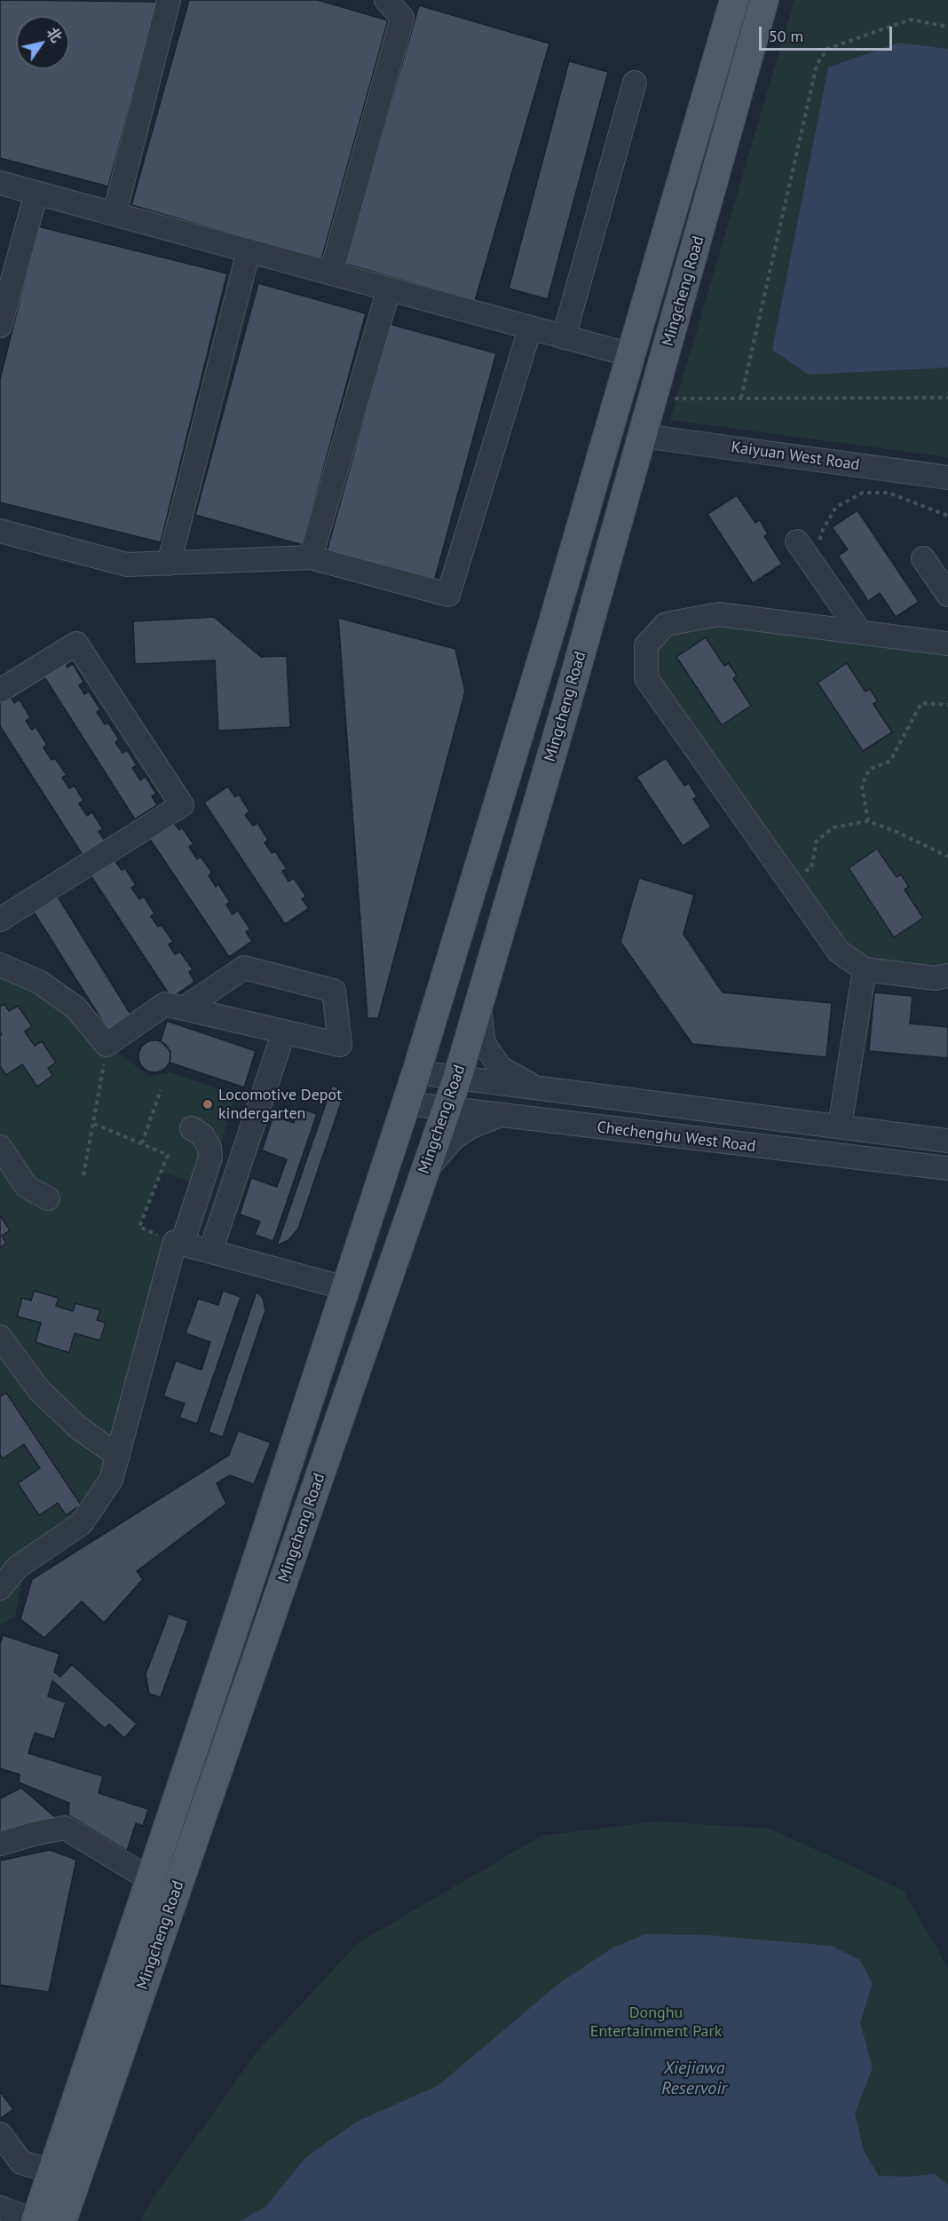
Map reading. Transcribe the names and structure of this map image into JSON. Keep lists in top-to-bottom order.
{
  "streets": {
    "main road": ["Mingcheng Road"],
    "street": ["Kaiyuan West Road", "Chechenghu West Road"]
  },
  "crossings": [
    ["Mingcheng Road", "Kaiyuan West Road"],
    ["Mingcheng Road", "Chechenghu West Road"]
  ],
  "water": ["Xiejiawa Reservoir"],
  "parks": ["Donghu Entertainment Park"],
  "places": ["Locomotive Depot kindergarten"],
  "scale_bar": "50 m",
  "north": "top right"
}
